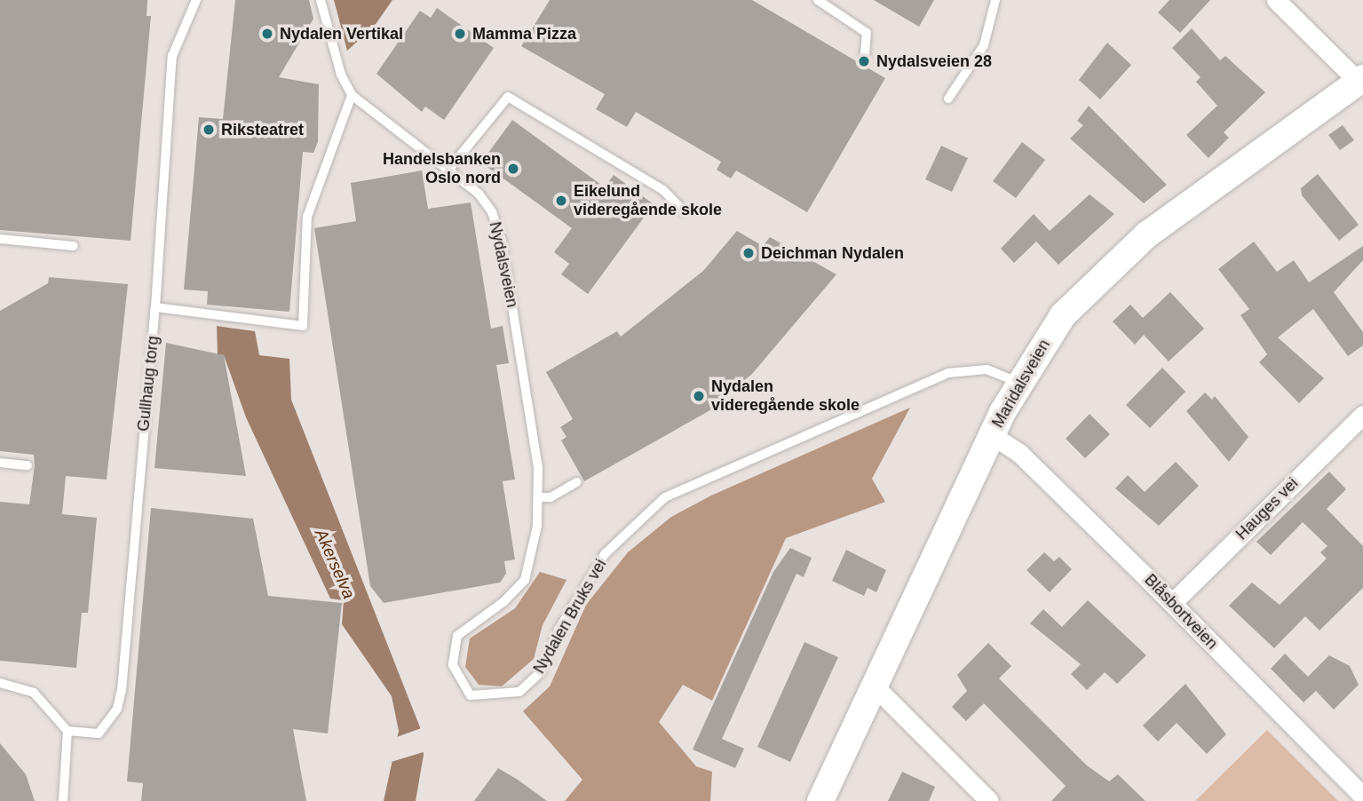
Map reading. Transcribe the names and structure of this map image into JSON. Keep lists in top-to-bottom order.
{
  "streets": {
    "main road": ["Maridalsveien"],
    "street": ["Hauges vei", "Blåsbortveien"],
    "lane": ["Nydalsveien", "Gullhaug torg", "Nydalen Bruks vei"]
  },
  "crossings": [
    ["Nydalsveien", "Nydalen Bruks vei"],
    ["Maridalsveien", "Blåsbortveien"],
    ["Maridalsveien", "Nydalen Bruks vei"],
    ["Hauges vei", "Blåsbortveien"]
  ],
  "water": ["Akerselva"],
  "places": [
    "Nydalen Vertikal",
    "Mamma Pizza",
    "Nydalsveien 28",
    "Riksteatret",
    "Handelsbanken Oslo nord",
    "Eikelund videregående skole",
    "Deichman Nydalen",
    "Nydalen videregående skole"
  ]
}
